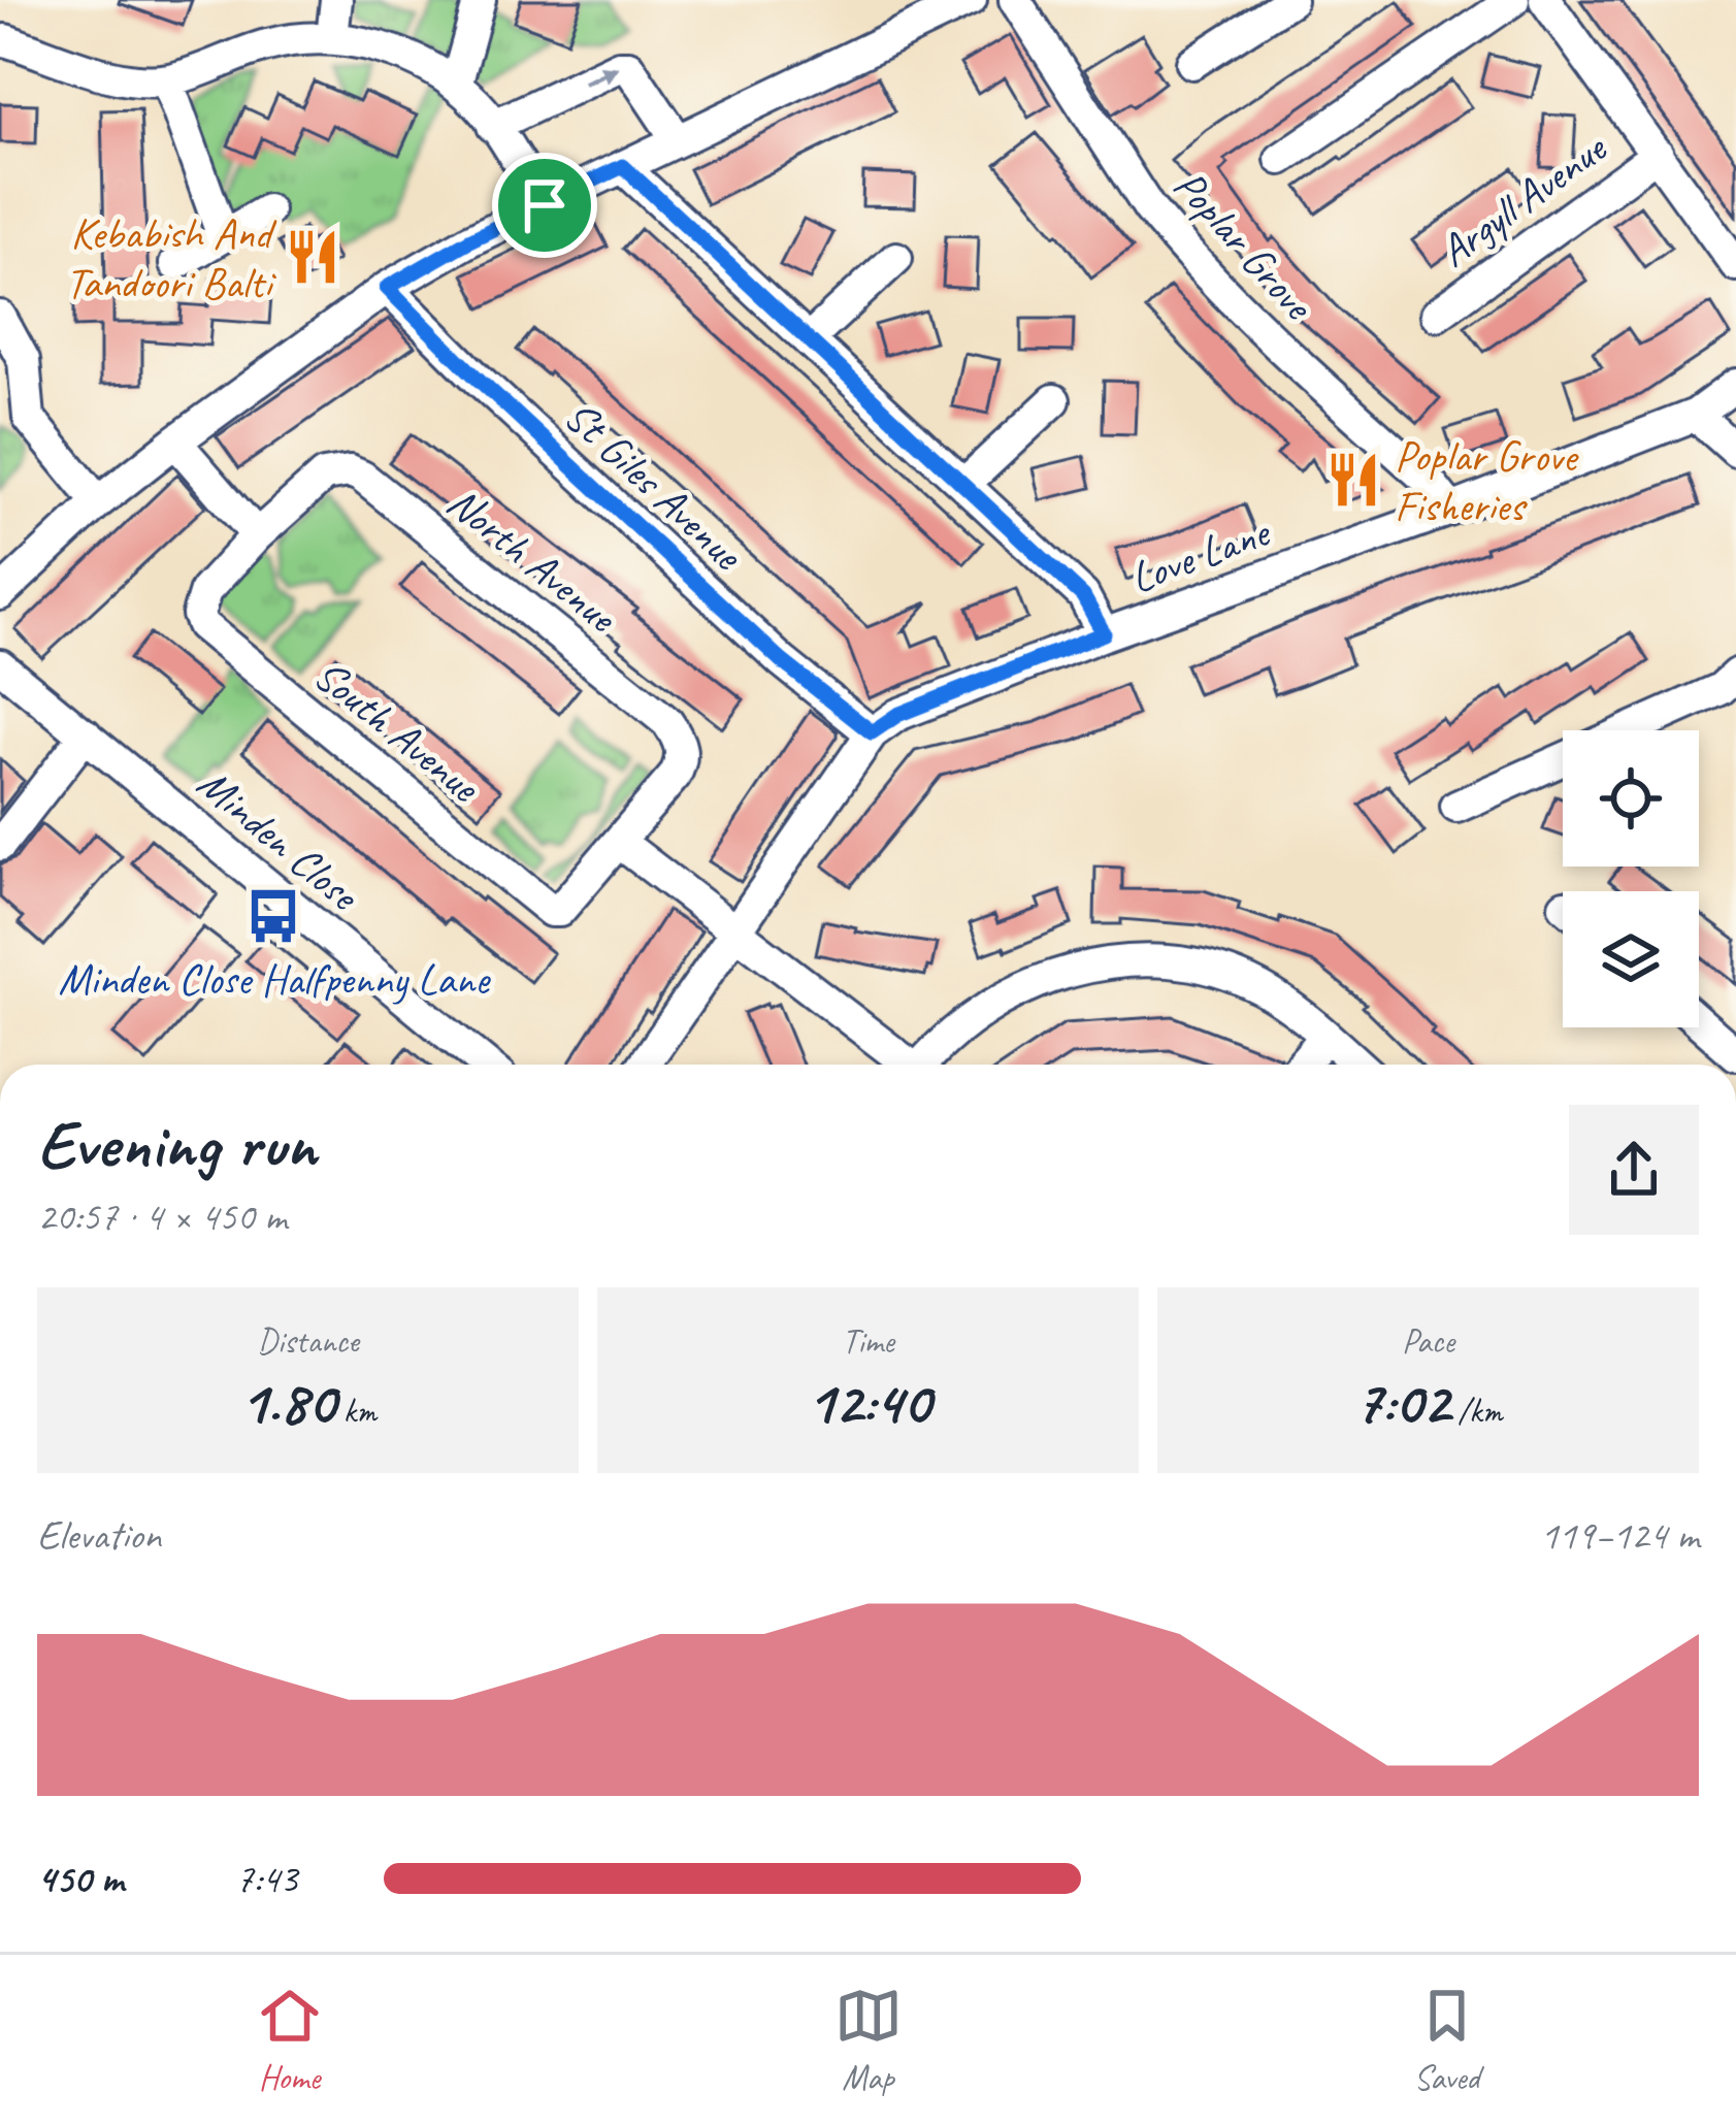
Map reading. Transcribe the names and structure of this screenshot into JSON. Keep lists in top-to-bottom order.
{
  "streets": {
    "street": [
      "Argyll Avenue",
      "Poplar Grove",
      "St Giles Avenue",
      "Love Lane",
      "North Avenue",
      "South Avenue",
      "Minden Close"
    ]
  },
  "crossings": [
    ["Poplar Grove", "Love Lane"],
    ["St Giles Avenue", "Love Lane"],
    ["North Avenue", "South Avenue"]
  ],
  "places": {
    "restaurant": ["Kebabish And Tandoori Balti", "Poplar Grove Fisheries"],
    "bus stop": ["Minden Close Halfpenny Lane"]
  },
  "page": {
    "heading": ["Evening run", "20:57 · 4 × 450 m"],
    "stats": [
      ["Distance", "1.80 km"],
      ["Time", "12:40"],
      ["Pace", "7:02 /km"]
    ],
    "chart": ["Elevation", "119–124 m"],
    "list": [
      {
        "name": "450 m",
        "note": "7:43"
      }
    ],
    "tabs": ["Home", "Map", "Saved"]
  }
}
